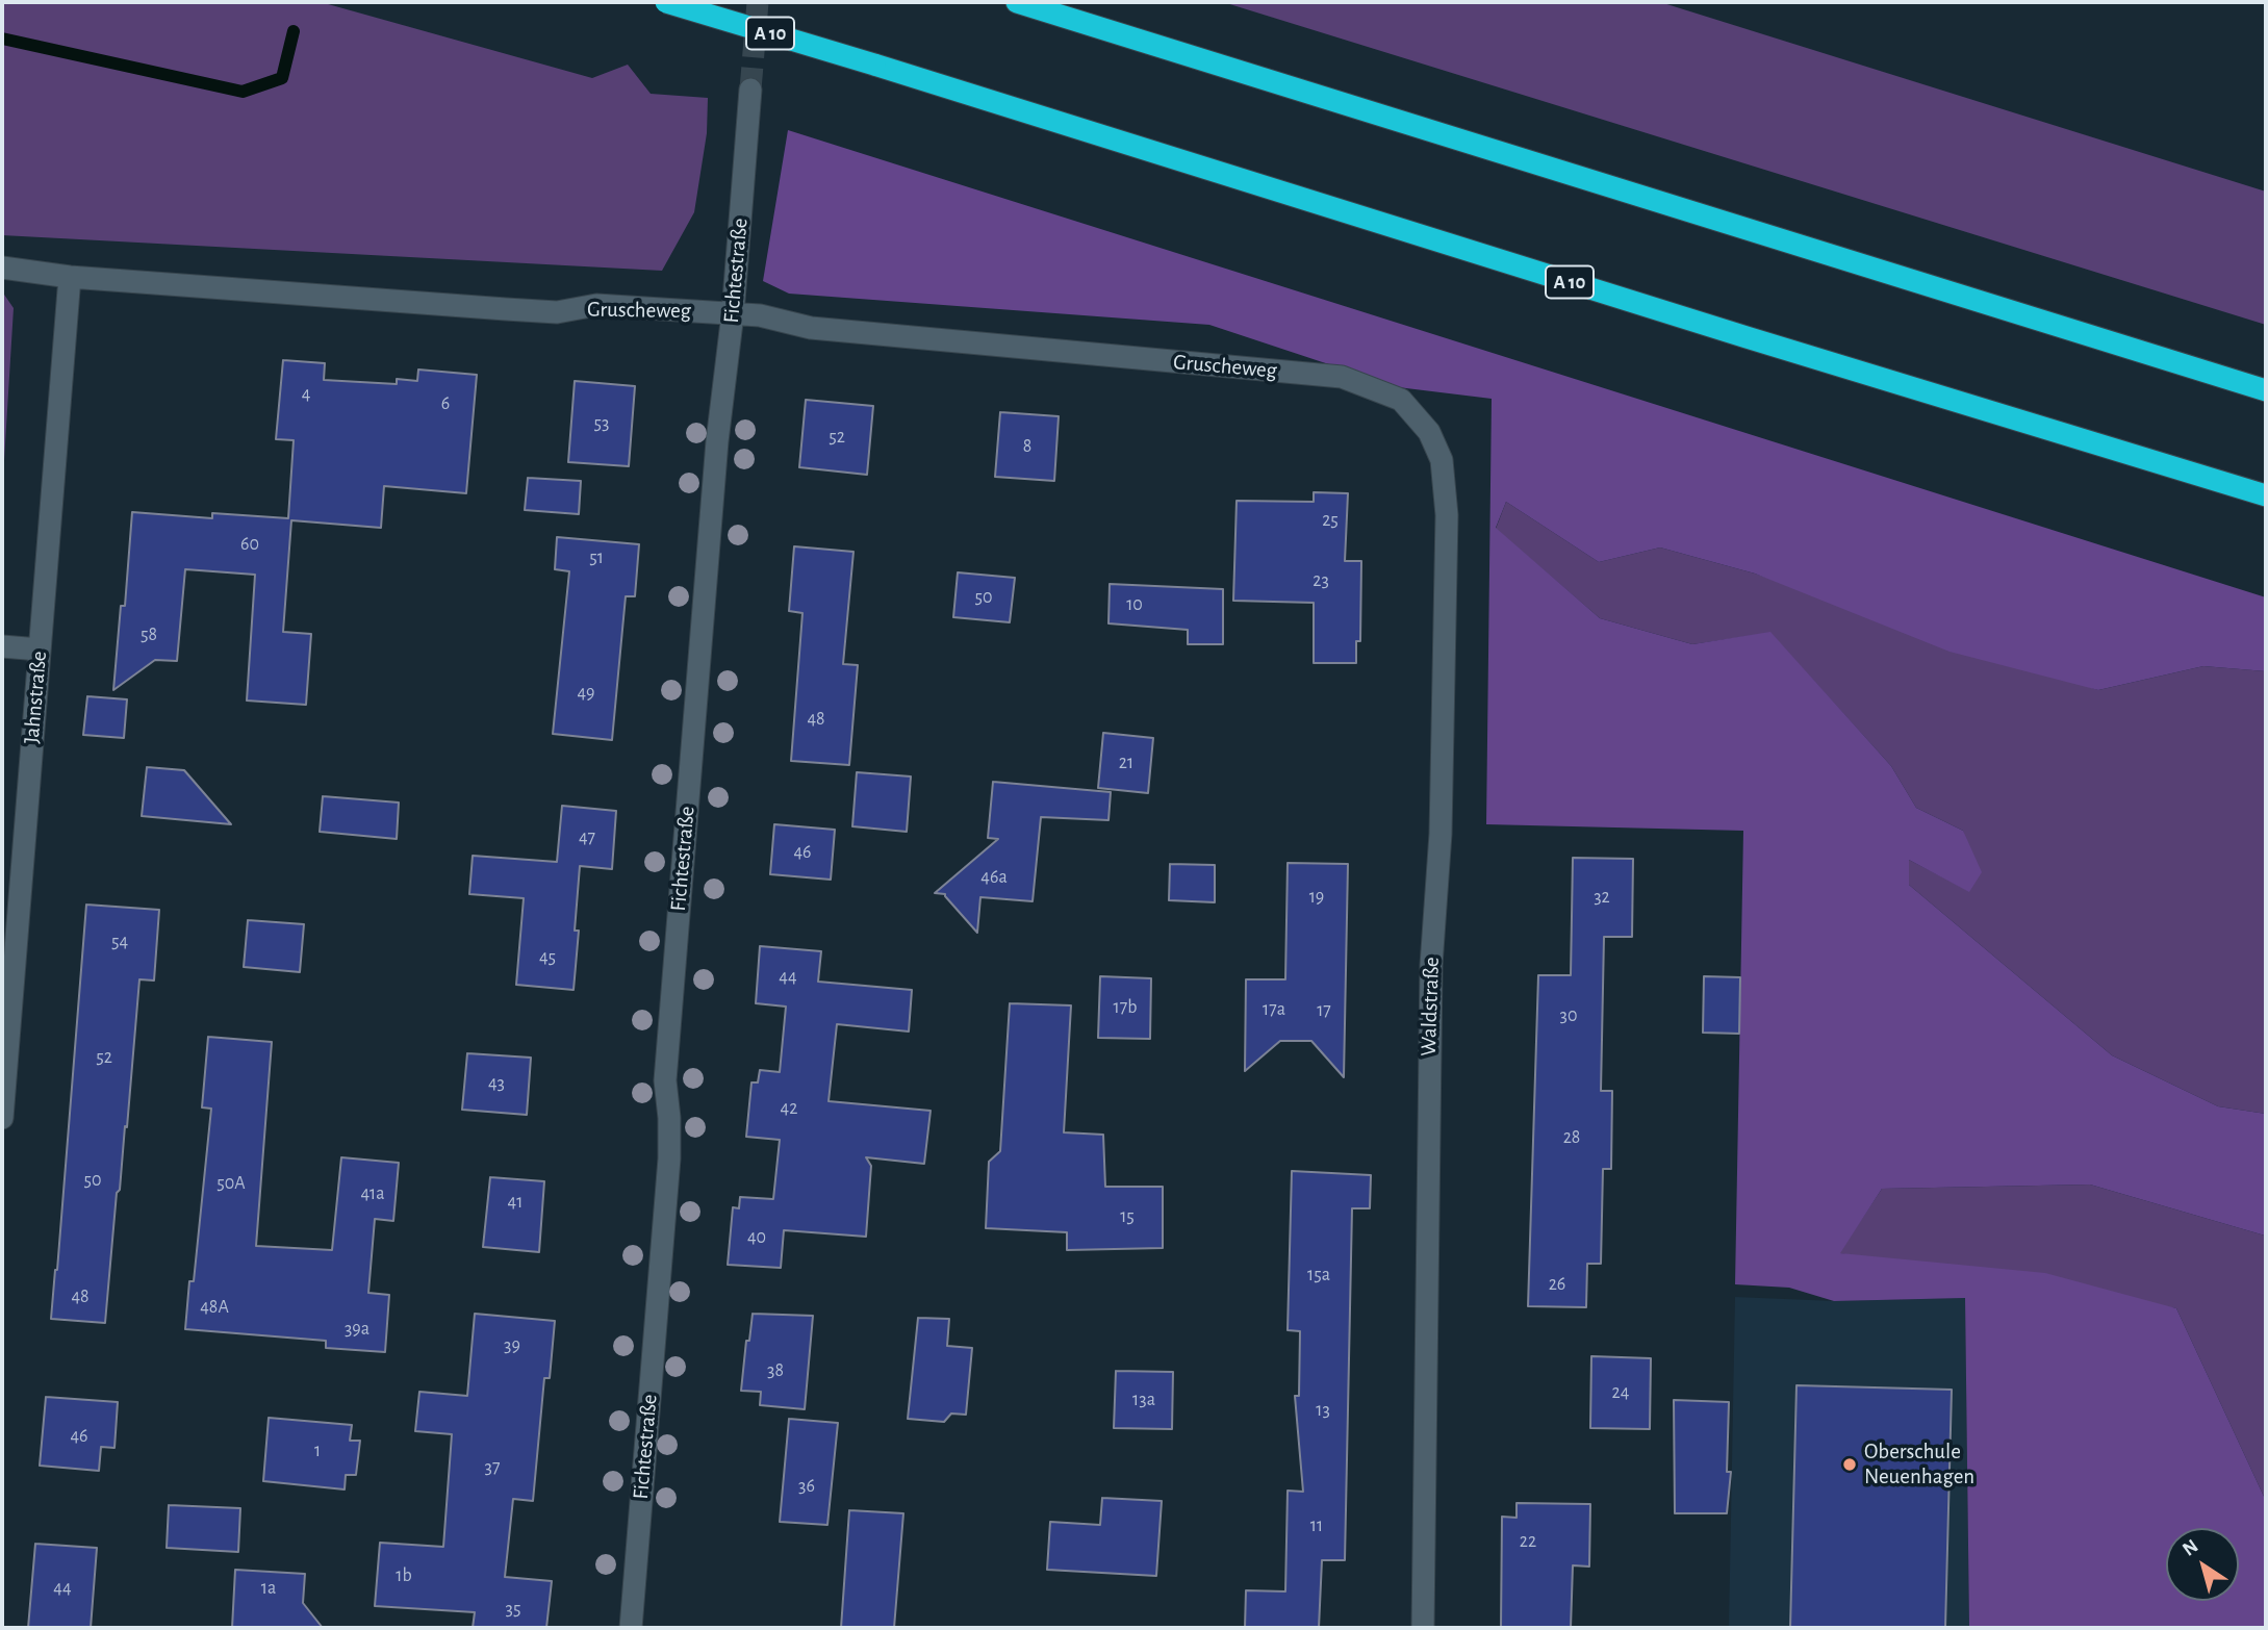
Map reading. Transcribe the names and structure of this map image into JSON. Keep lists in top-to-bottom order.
{
  "streets": {
    "highway": ["A 10"],
    "street": [
      "Fichtestraße",
      "Gruscheweg",
      "Jahnstraße",
      "Waldstraße"
    ]
  },
  "crossings": [
    ["Fichtestraße", "Gruscheweg"],
    ["Gruscheweg", "Jahnstraße"],
    ["Gruscheweg", "Waldstraße"]
  ],
  "places": ["Oberschule Neuenhagen"],
  "house_numbers": [
    "4",
    "6",
    "53",
    "52",
    "8",
    "25",
    "60",
    "51",
    "23",
    "50",
    "10",
    "58",
    "49",
    "48",
    "21",
    "47",
    "46",
    "46a",
    "19",
    "32",
    "54",
    "45",
    "44",
    "17b",
    "17a",
    "17",
    "30",
    "52",
    "43",
    "42",
    "28",
    "50",
    "50A",
    "41a",
    "41",
    "15",
    "40",
    "15a",
    "26",
    "48",
    "48A",
    "39a",
    "39",
    "38",
    "24",
    "13a",
    "13",
    "46",
    "1",
    "37",
    "36",
    "11",
    "22",
    "1b",
    "44",
    "1a",
    "35"
  ],
  "north": "top left"
}
